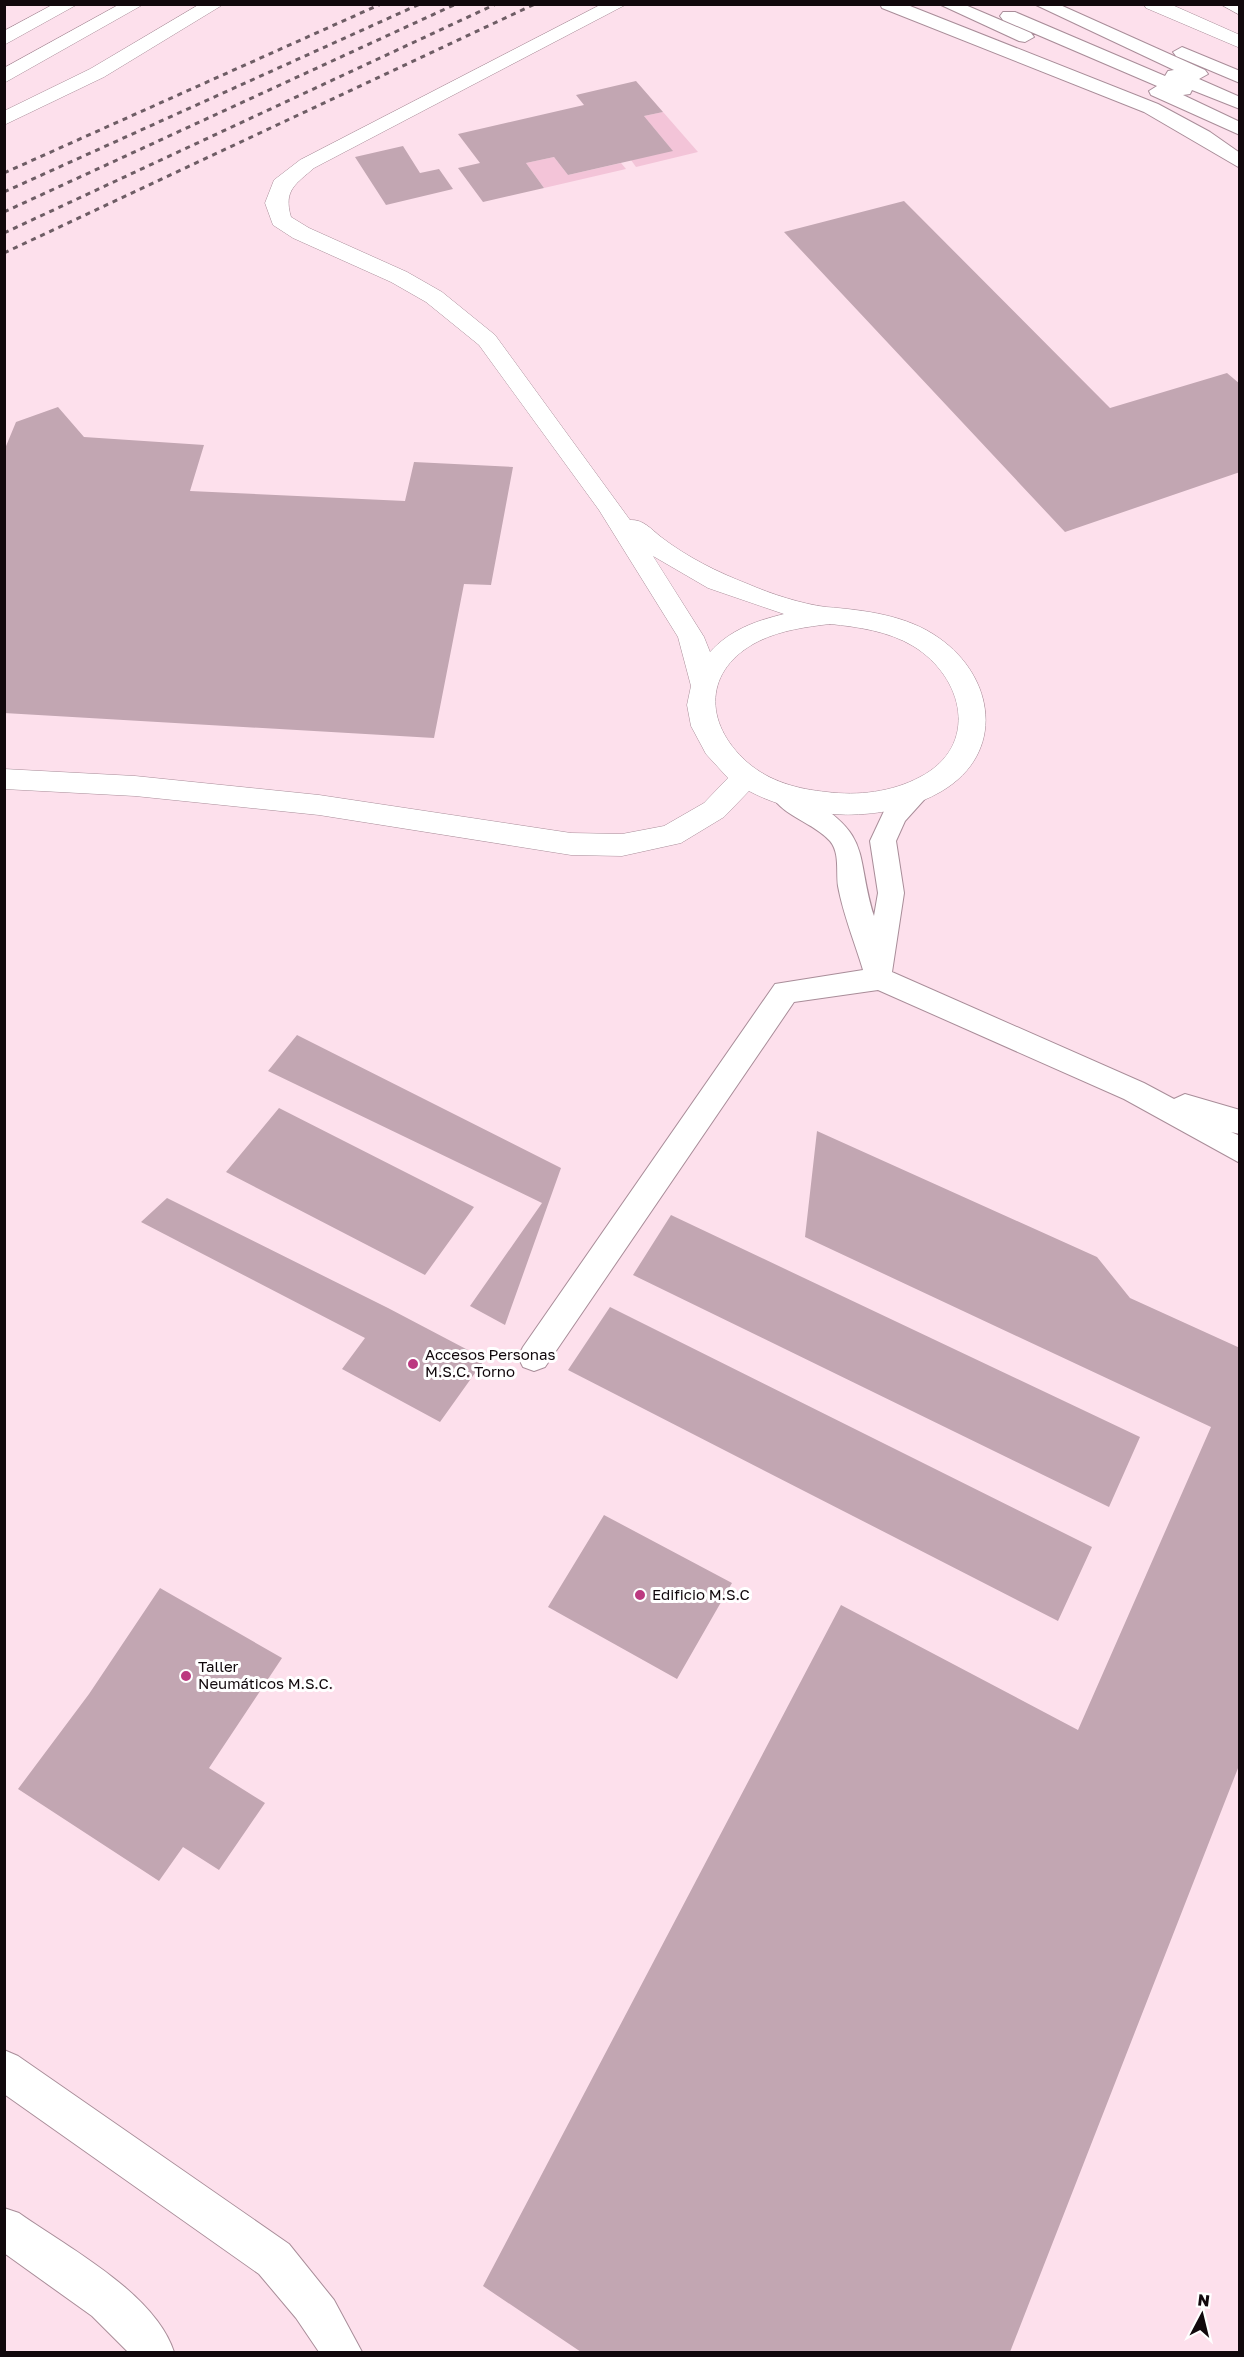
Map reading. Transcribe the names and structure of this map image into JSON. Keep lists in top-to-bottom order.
{
  "places": ["Accesos Personas M.S.C. Torno", "Edificio M.S.C", "Taller Neumáticos M.S.C."],
  "north": "top"
}
